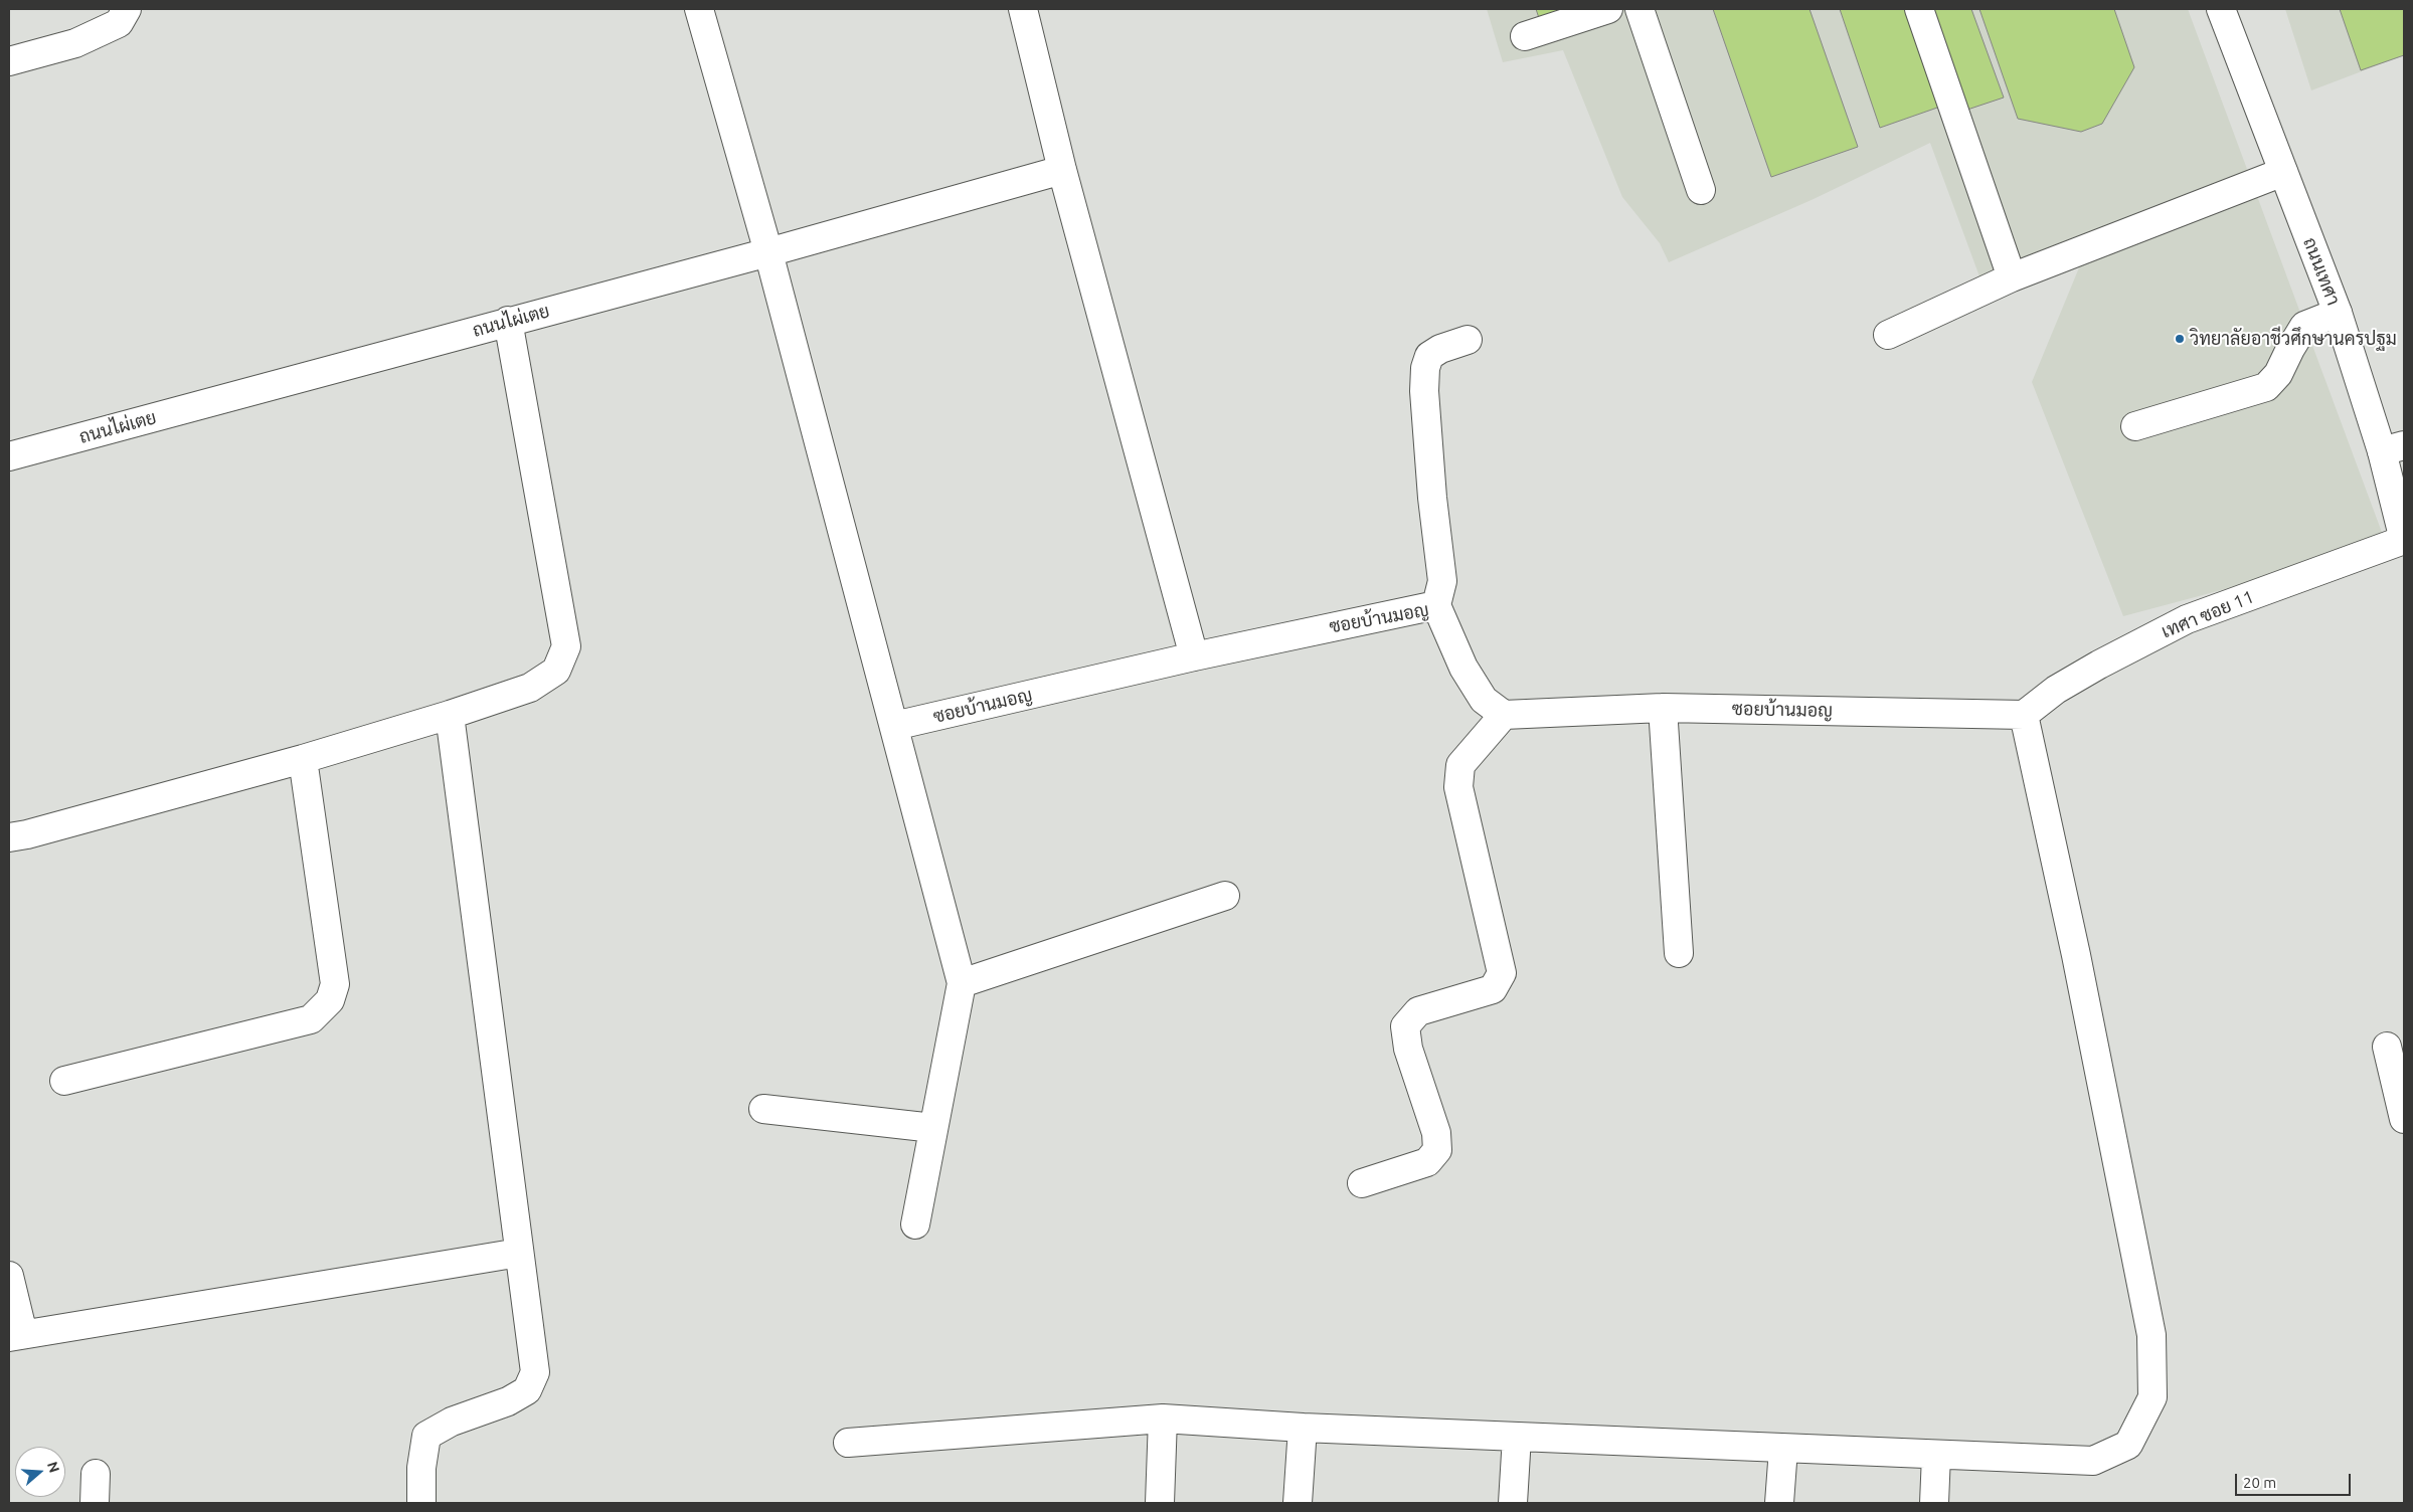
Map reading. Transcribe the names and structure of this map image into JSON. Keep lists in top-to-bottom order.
{
  "streets": {
    "street": [
      "ถนนเทศา",
      "ถนนไผ่เตย",
      "เทศา ซอย 11",
      "ซอยบ้านมอญ"
    ]
  },
  "crossings": [
    ["ถนนเทศา", "เทศา ซอย 11"],
    ["เทศา ซอย 11", "ซอยบ้านมอญ"]
  ],
  "places": ["วิทยาลัยอาชีวศึกษานครปฐม"],
  "scale_bar": "20 m",
  "north": "right"
}
